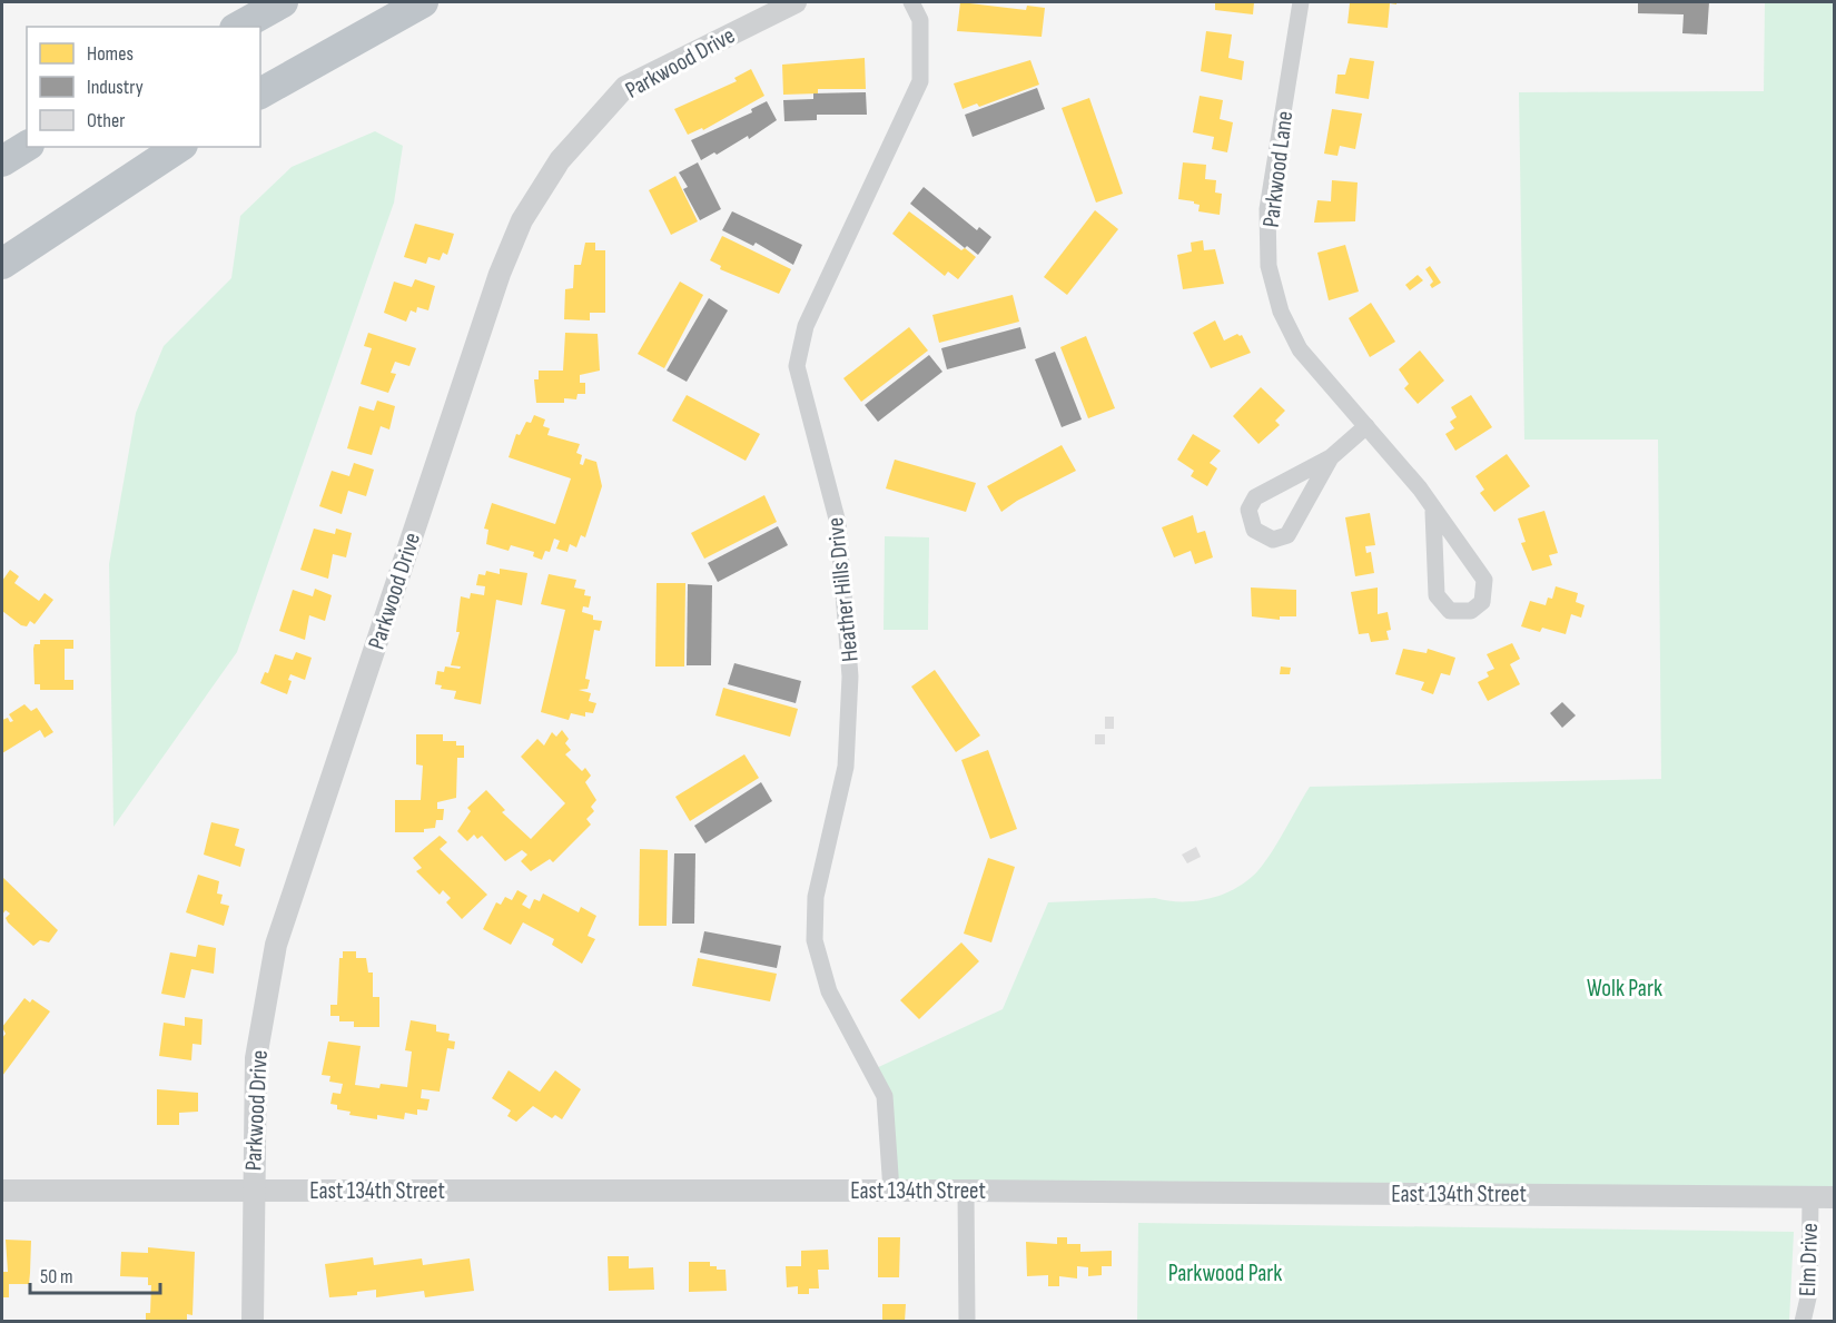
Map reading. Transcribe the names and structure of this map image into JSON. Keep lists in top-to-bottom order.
{
  "streets": {
    "street": [
      "Parkwood Drive",
      "Parkwood Lane",
      "Heather Hills Drive",
      "East 134th Street",
      "Elm Drive"
    ]
  },
  "crossings": [
    ["Parkwood Drive", "East 134th Street"],
    ["Heather Hills Drive", "East 134th Street"],
    ["East 134th Street", "Elm Drive"]
  ],
  "parks": ["Wolk Park", "Parkwood Park"],
  "legend": ["Homes", "Industry", "Other"],
  "scale_bar": "50 m"
}
